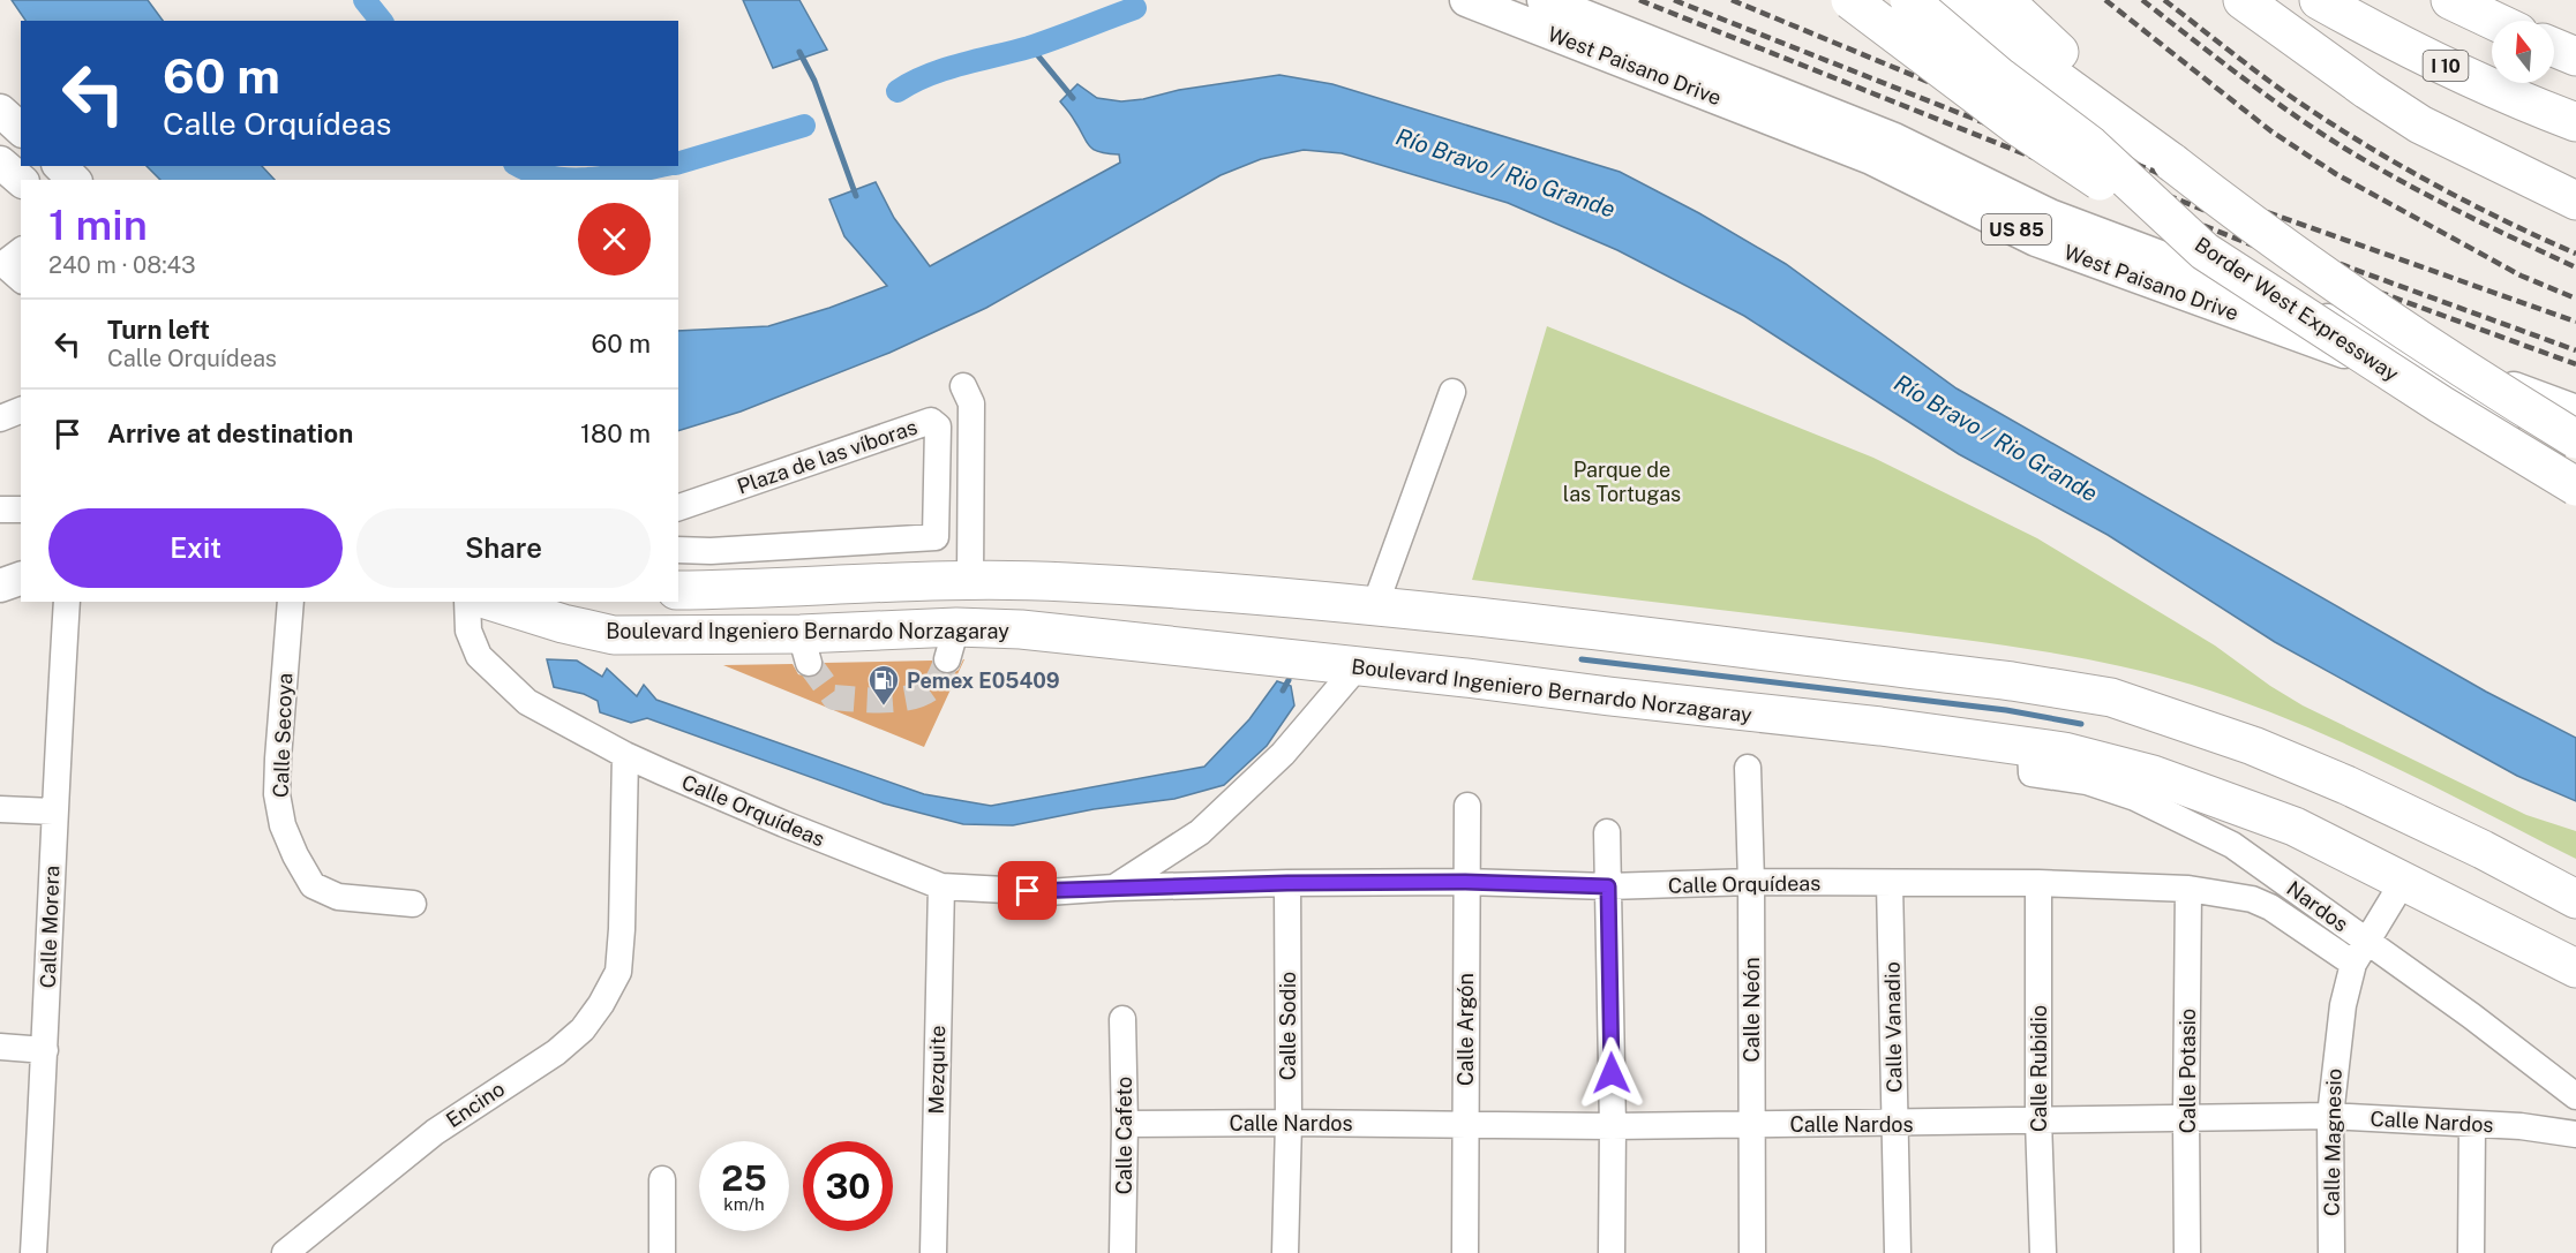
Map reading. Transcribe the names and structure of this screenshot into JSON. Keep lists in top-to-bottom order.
{
  "streets": {
    "highway": ["I 10", "Border West Expressway", "Boulevard Ingeniero Bernardo Norzagaray"],
    "main road": ["West Paisano Drive", "US 85"],
    "street": [
      "Plaza de las víboras",
      "Calle Secoya",
      "Calle Orquídeas",
      "Nardos",
      "Calle Morera",
      "Calle Neón",
      "Calle Sodio",
      "Calle Vanadio",
      "Calle Argón",
      "Calle Rubidio",
      "Mezquite",
      "Calle Potasio",
      "Encino",
      "Calle Nardos",
      "Calle Cafeto",
      "Calle Magnesio"
    ]
  },
  "crossings": [
    ["Boulevard Ingeniero Bernardo Norzagaray", "Calle Orquídeas"],
    ["Boulevard Ingeniero Bernardo Norzagaray", "Nardos"],
    ["Boulevard Ingeniero Bernardo Norzagaray", "Calle Magnesio"],
    ["Calle Orquídeas", "Nardos"],
    ["Calle Orquídeas", "Calle Neón"],
    ["Calle Orquídeas", "Calle Sodio"],
    ["Calle Orquídeas", "Calle Vanadio"],
    ["Calle Orquídeas", "Calle Argón"],
    ["Calle Orquídeas", "Calle Rubidio"],
    ["Calle Orquídeas", "Mezquite"],
    ["Calle Orquídeas", "Calle Potasio"],
    ["Calle Orquídeas", "Encino"],
    ["Calle Orquídeas", "Calle Magnesio"],
    ["Nardos", "Calle Magnesio"],
    ["Calle Neón", "Calle Nardos"],
    ["Calle Sodio", "Calle Nardos"],
    ["Calle Vanadio", "Calle Nardos"],
    ["Calle Argón", "Calle Nardos"],
    ["Calle Rubidio", "Calle Nardos"],
    ["Calle Potasio", "Calle Nardos"],
    ["Calle Nardos", "Calle Cafeto"],
    ["Calle Nardos", "Calle Magnesio"]
  ],
  "water": ["Río Bravo / Rio Grande"],
  "parks": ["Parque de las Tortugas"],
  "places": {
    "fuel station": ["Pemex E05409"]
  },
  "north": "top",
  "page": {
    "turn": ["60 m", "Calle Orquídeas"],
    "heading": ["1 min", "240 m · 08:43"],
    "list": [
      {
        "name": "Turn left",
        "note": "Calle Orquídeas",
        "value": "60 m"
      },
      {
        "name": "Arrive at destination",
        "value": "180 m"
      }
    ],
    "buttons": ["Exit", "Share"],
    "speed": "25 km/h",
    "limit": "30"
  }
}
